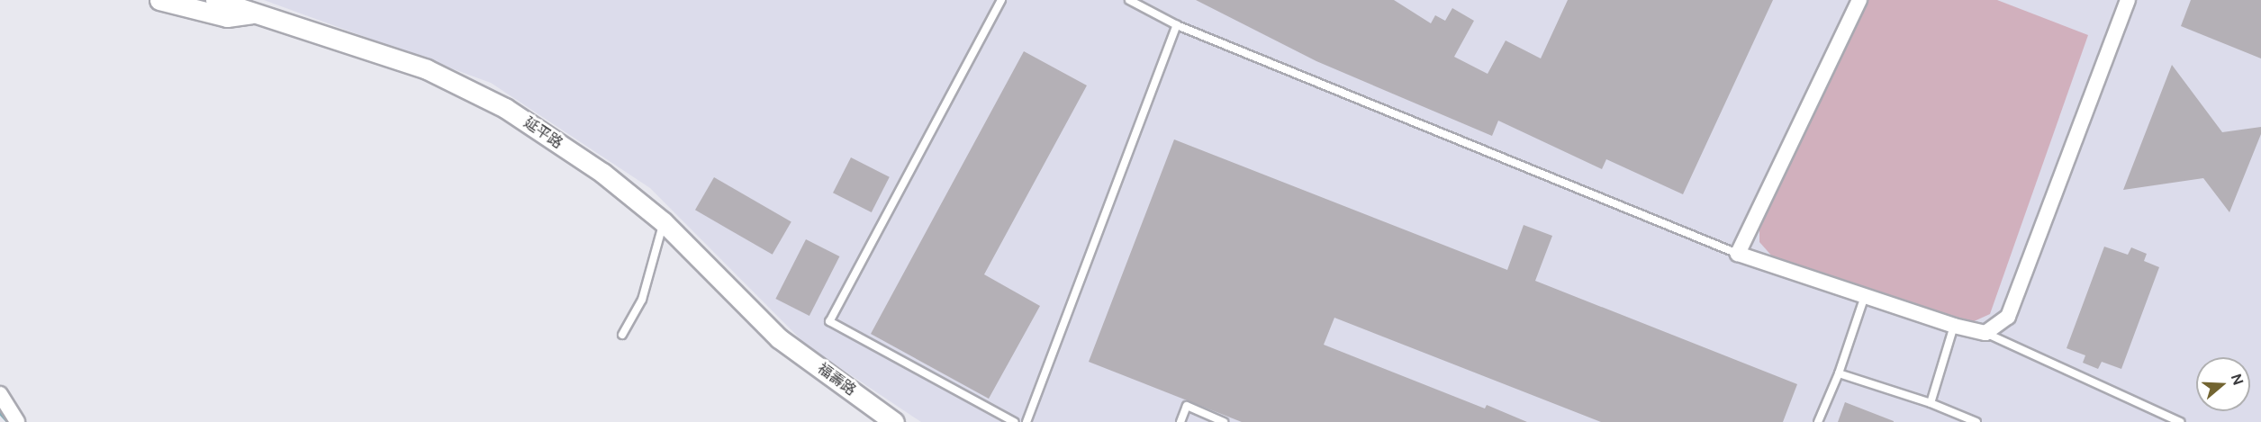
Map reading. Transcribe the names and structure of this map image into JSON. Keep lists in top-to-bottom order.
{
  "streets": {
    "street": ["延平路", "福壽路"]
  },
  "crossings": [
    ["延平路", "福壽路"]
  ],
  "north": "right"
}
